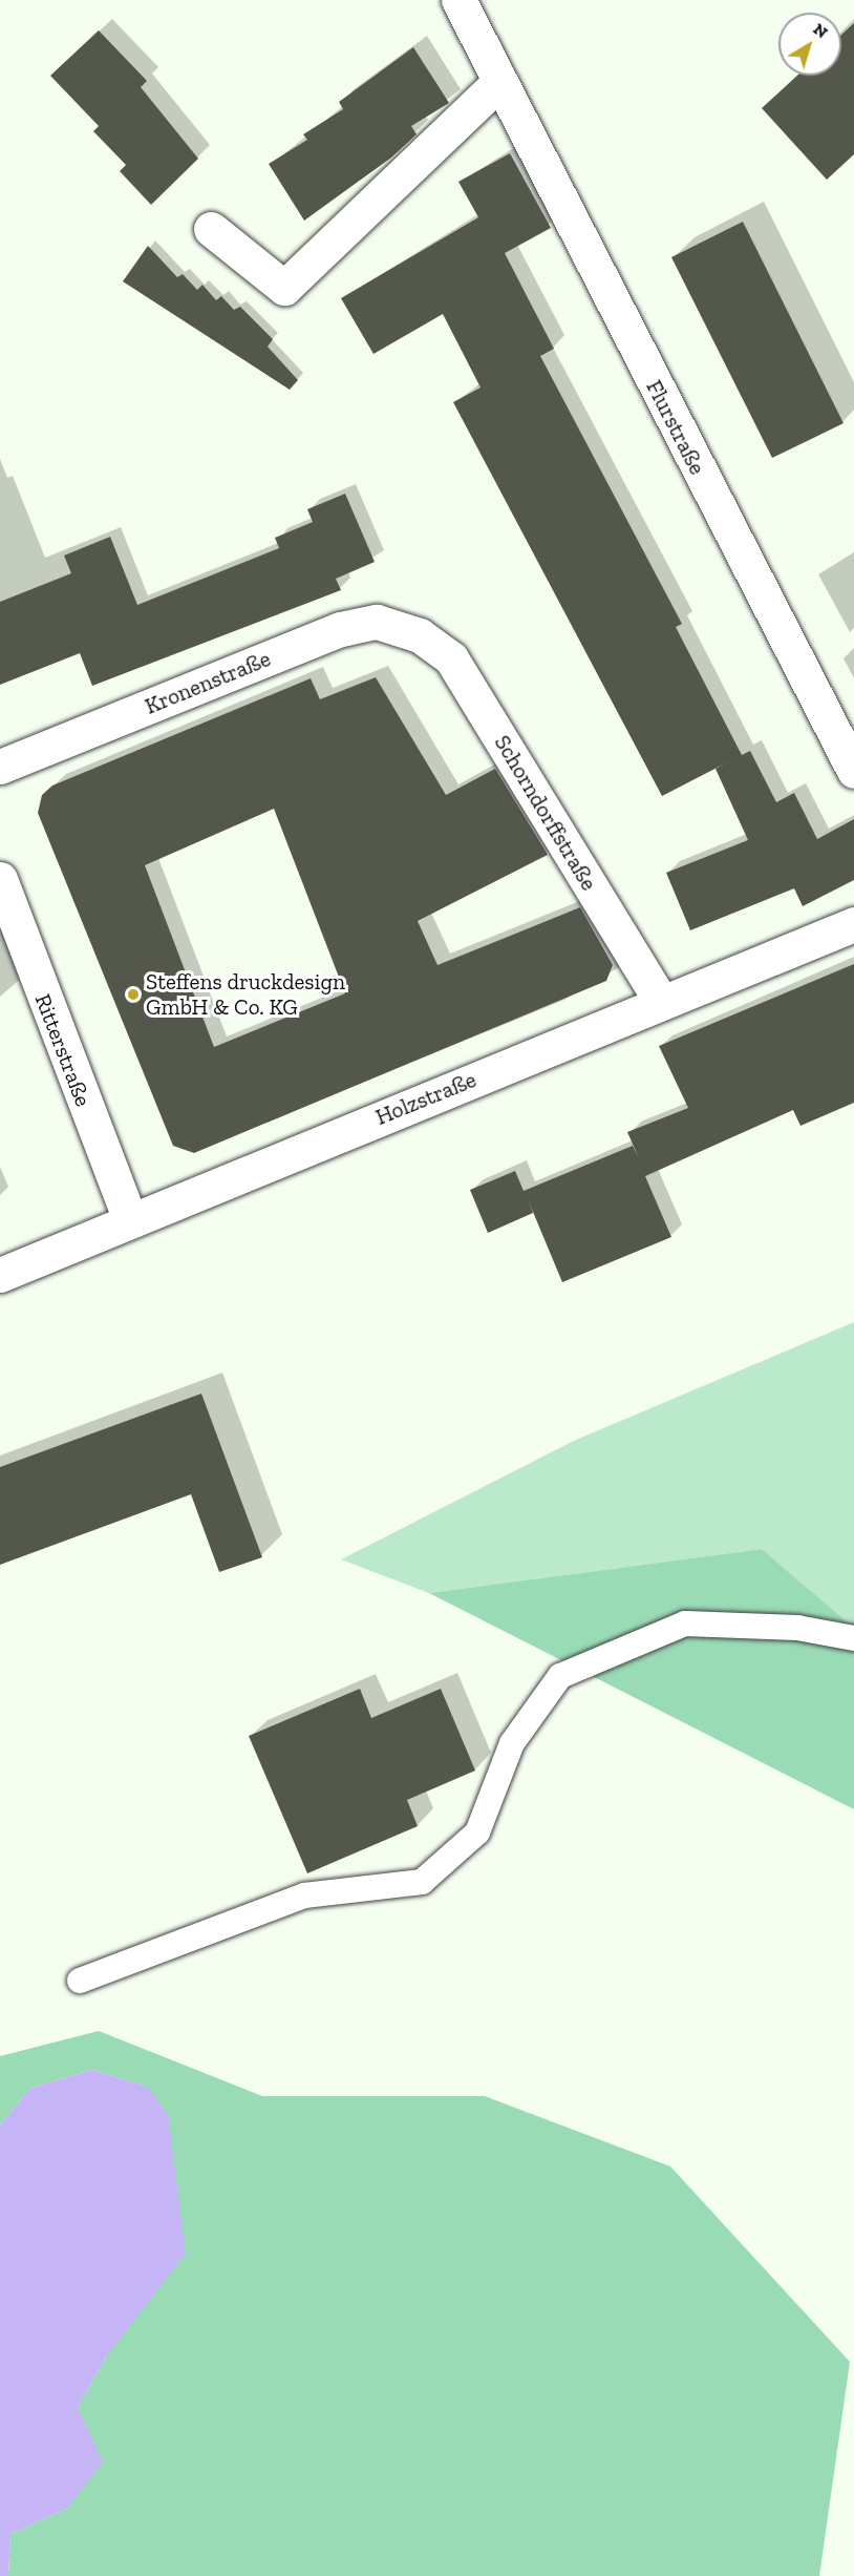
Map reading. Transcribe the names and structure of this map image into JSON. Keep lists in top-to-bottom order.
{
  "streets": {
    "street": [
      "Flurstraße",
      "Kronenstraße",
      "Schorndorffstraße",
      "Ritterstraße",
      "Holzstraße"
    ]
  },
  "crossings": [
    ["Kronenstraße", "Schorndorffstraße"],
    ["Schorndorffstraße", "Holzstraße"],
    ["Ritterstraße", "Holzstraße"]
  ],
  "places": ["Steffens druckdesign GmbH & Co. KG"],
  "north": "top right"
}
